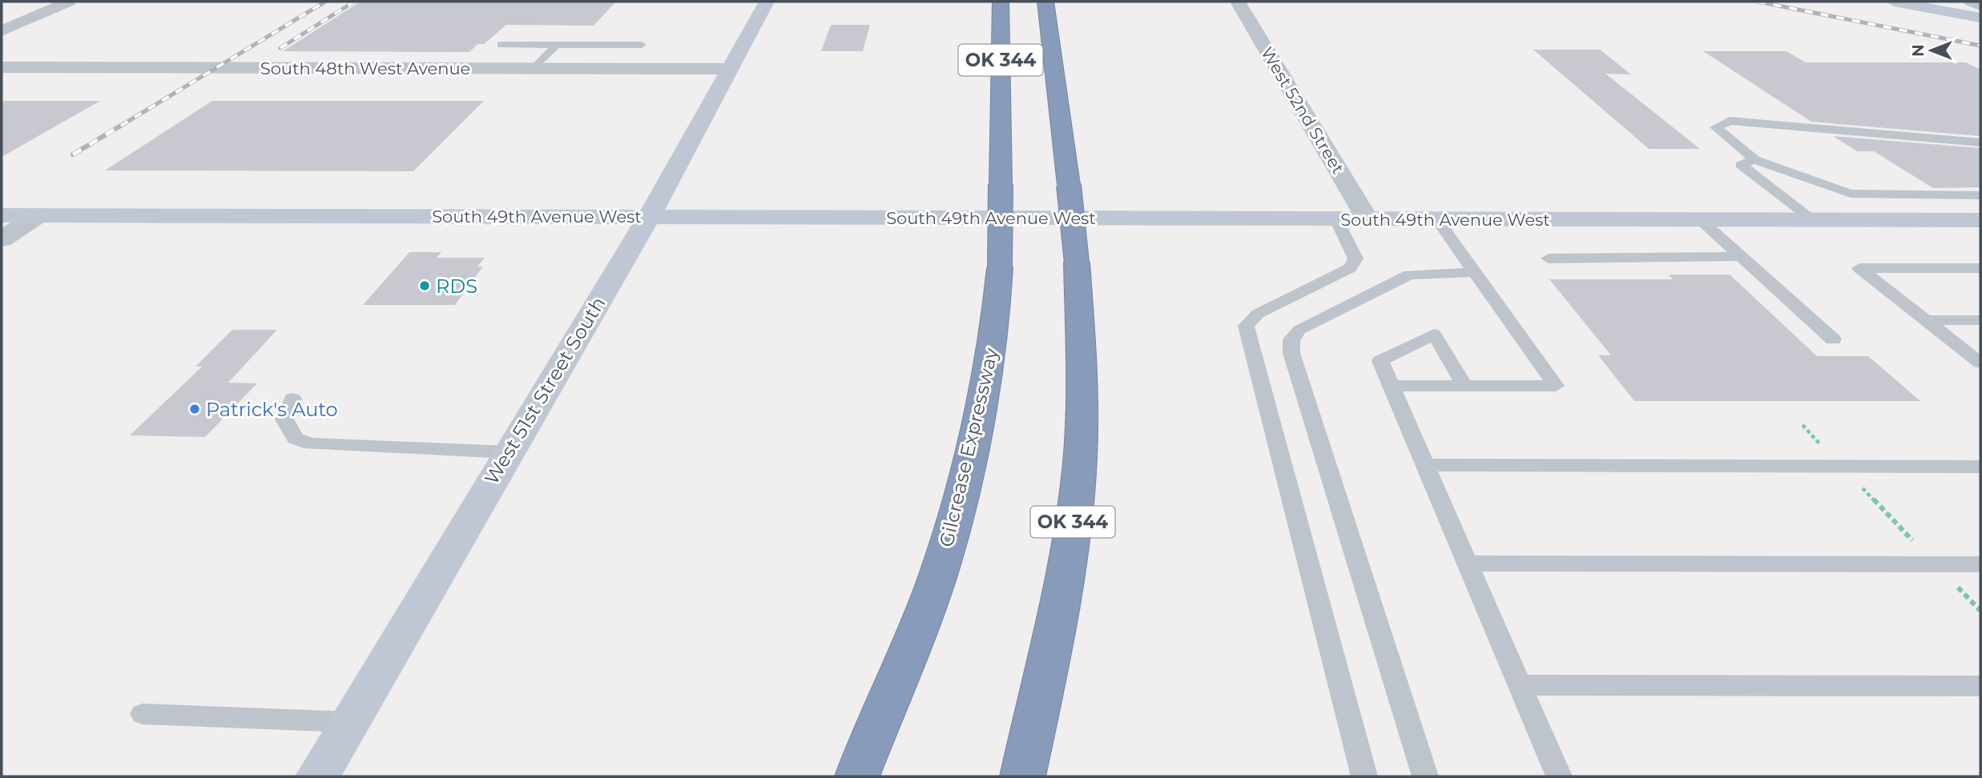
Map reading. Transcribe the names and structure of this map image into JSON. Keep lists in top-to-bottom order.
{
  "streets": {
    "highway": ["OK 344", "Gilcrease Expressway"],
    "street": [
      "South 48th West Avenue",
      "West 52nd Street",
      "South 49th Avenue West",
      "West 51st Street South"
    ]
  },
  "crossings": [
    ["South 48th West Avenue", "West 51st Street South"],
    ["West 52nd Street", "South 49th Avenue West"],
    ["South 49th Avenue West", "West 51st Street South"]
  ],
  "places": ["RDS", "Patrick's Auto"],
  "north": "left"
}
